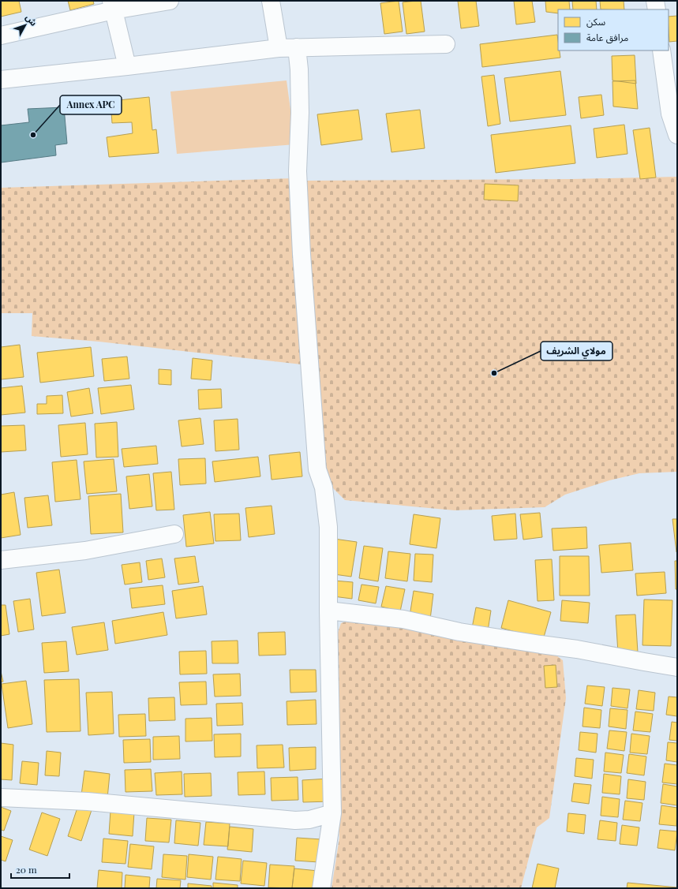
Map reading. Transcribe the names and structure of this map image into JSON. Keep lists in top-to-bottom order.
{
  "places": ["Annex APC", "مولاي الشريف"],
  "legend": ["سكن", "مرافق عامة"],
  "scale_bar": "20 m",
  "north": "top right"
}
